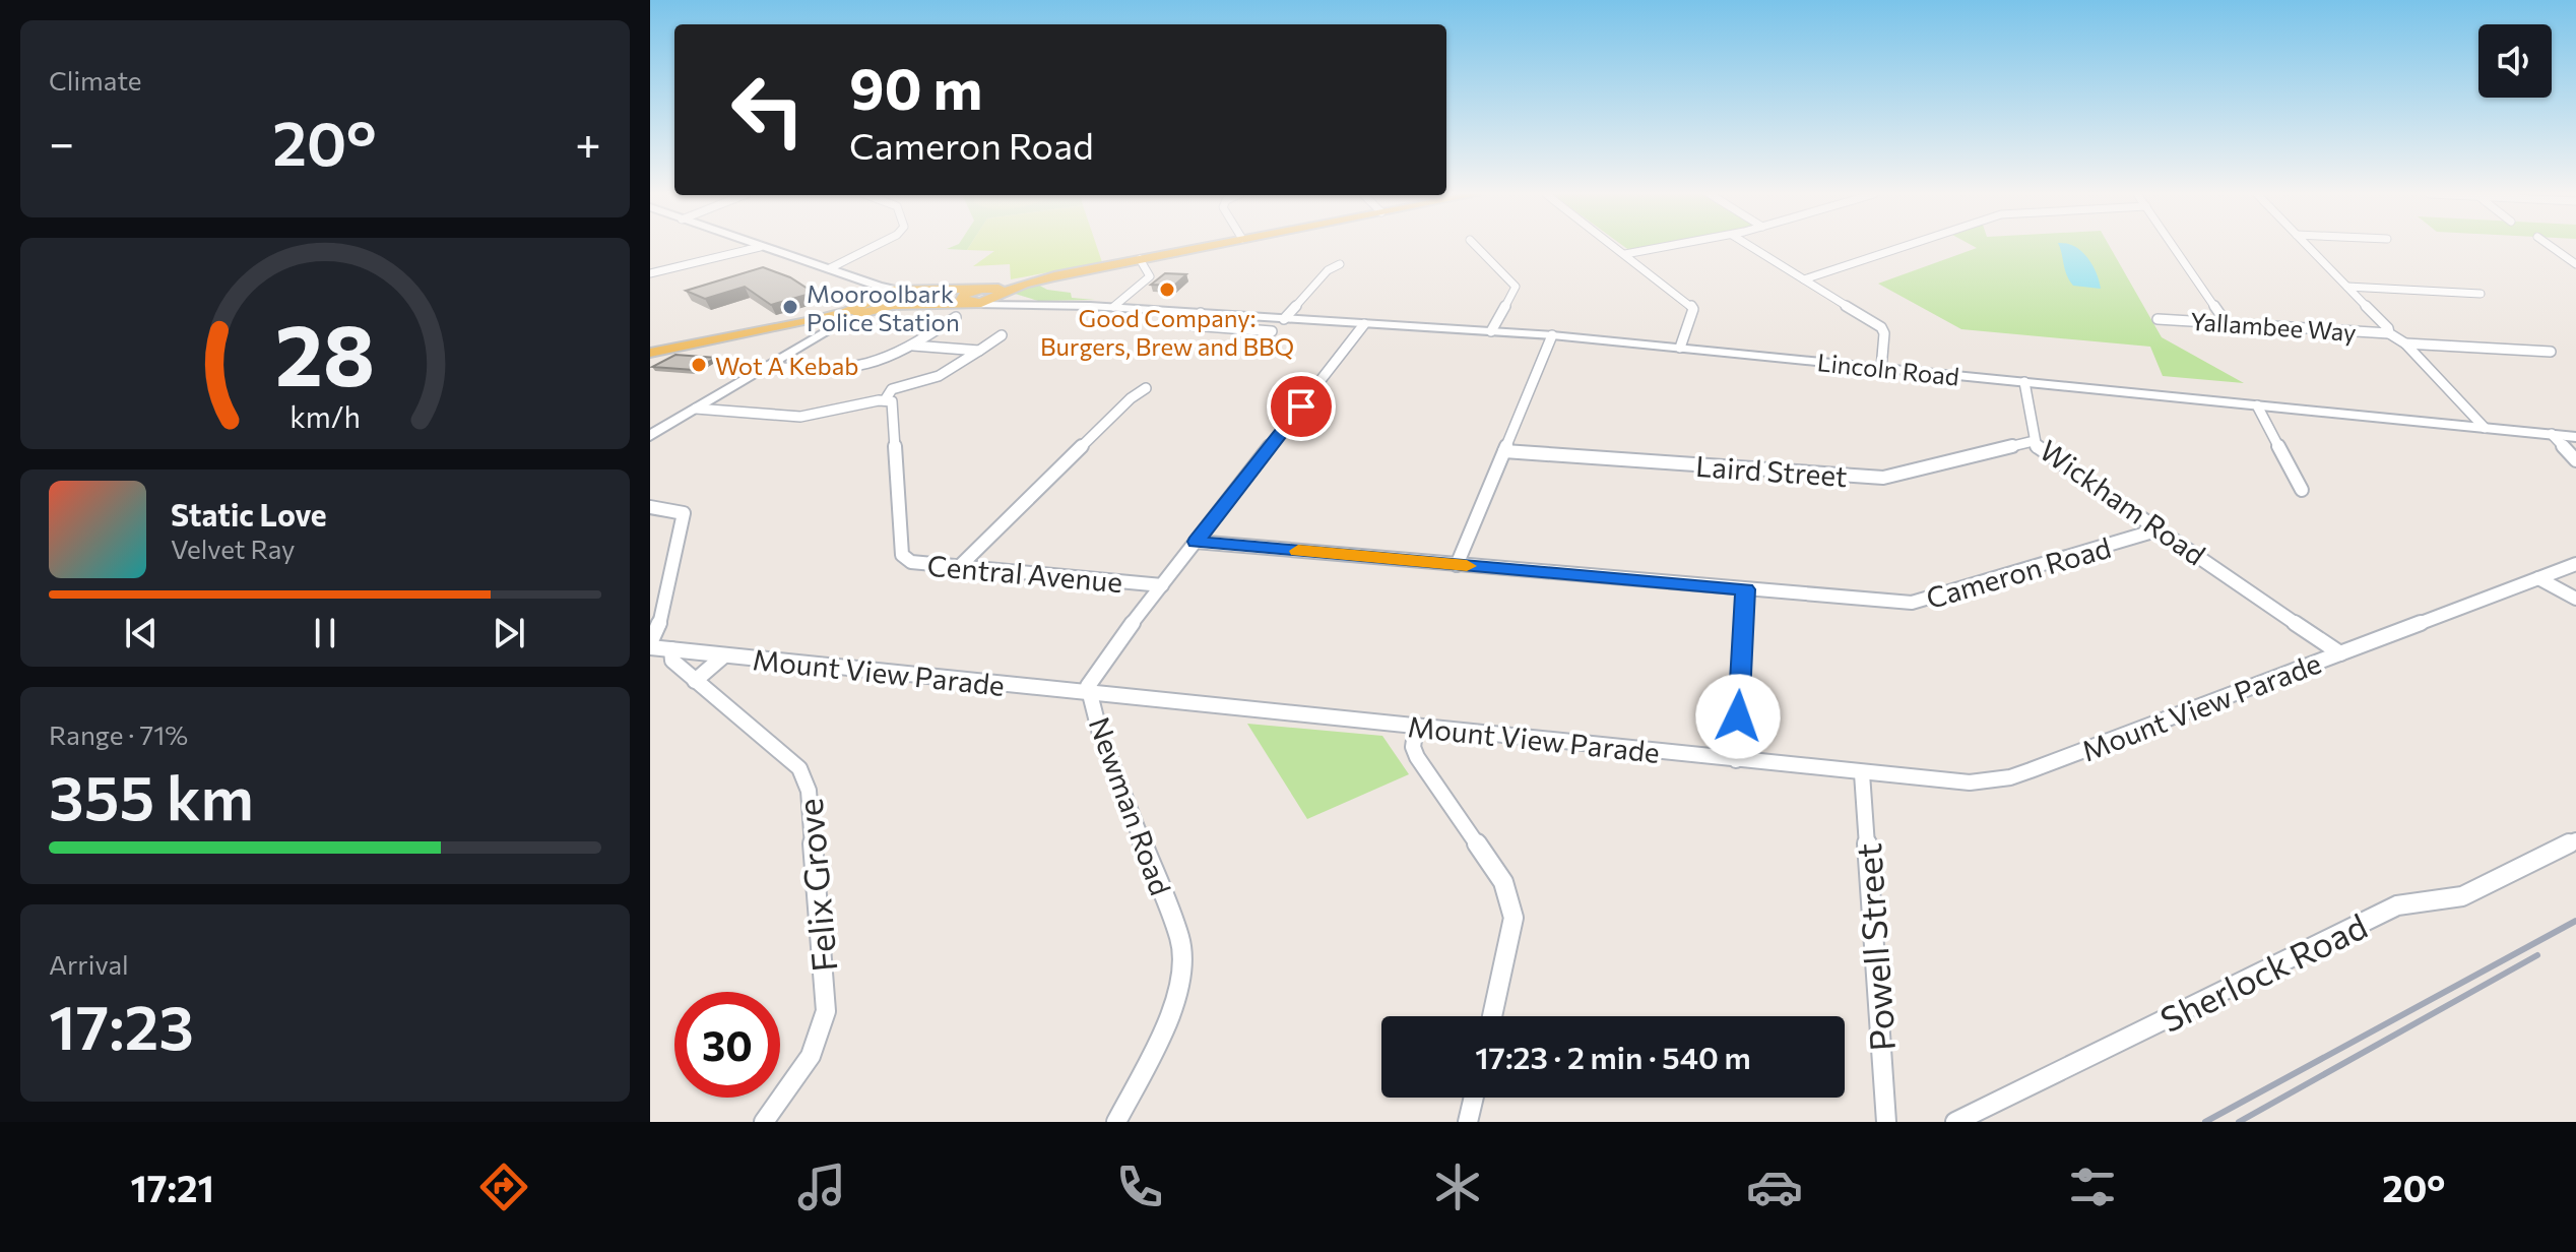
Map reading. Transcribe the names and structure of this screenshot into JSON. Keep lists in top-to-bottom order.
{
  "streets": {
    "main road": ["Lincoln Road"],
    "street": [
      "Yallambee Way",
      "Laird Street",
      "Wickham Road",
      "Cameron Road",
      "Central Avenue",
      "Mount View Parade",
      "Newman Road",
      "Felix Grove",
      "Powell Street",
      "Sherlock Road"
    ]
  },
  "crossings": [
    ["Lincoln Road", "Wickham Road"],
    ["Lincoln Road", "Newman Road"],
    ["Laird Street", "Wickham Road"],
    ["Wickham Road", "Cameron Road"],
    ["Wickham Road", "Mount View Parade"],
    ["Cameron Road", "Newman Road"],
    ["Central Avenue", "Newman Road"],
    ["Mount View Parade", "Newman Road"],
    ["Mount View Parade", "Felix Grove"],
    ["Mount View Parade", "Powell Street"]
  ],
  "places": ["Good Company: Burgers, Brew and BBQ", "Mooroolbark Police Station", "Wot A Kebab"],
  "page": {
    "tile": [
      "Climate",
      ["Range · 71%", "355 km"],
      ["Arrival", "17:23"]
    ],
    "turn": ["90 m", "Cameron Road"],
    "heat": ["−", "20°", "+"],
    "song": ["Static Love", "Velvet Ray"],
    "limit": "30",
    "trip": "17:23 · 2 min · 540 m",
    "tabs": ["17:21", "20°"],
    "gauge": ["28", "km/h"]
  }
}
